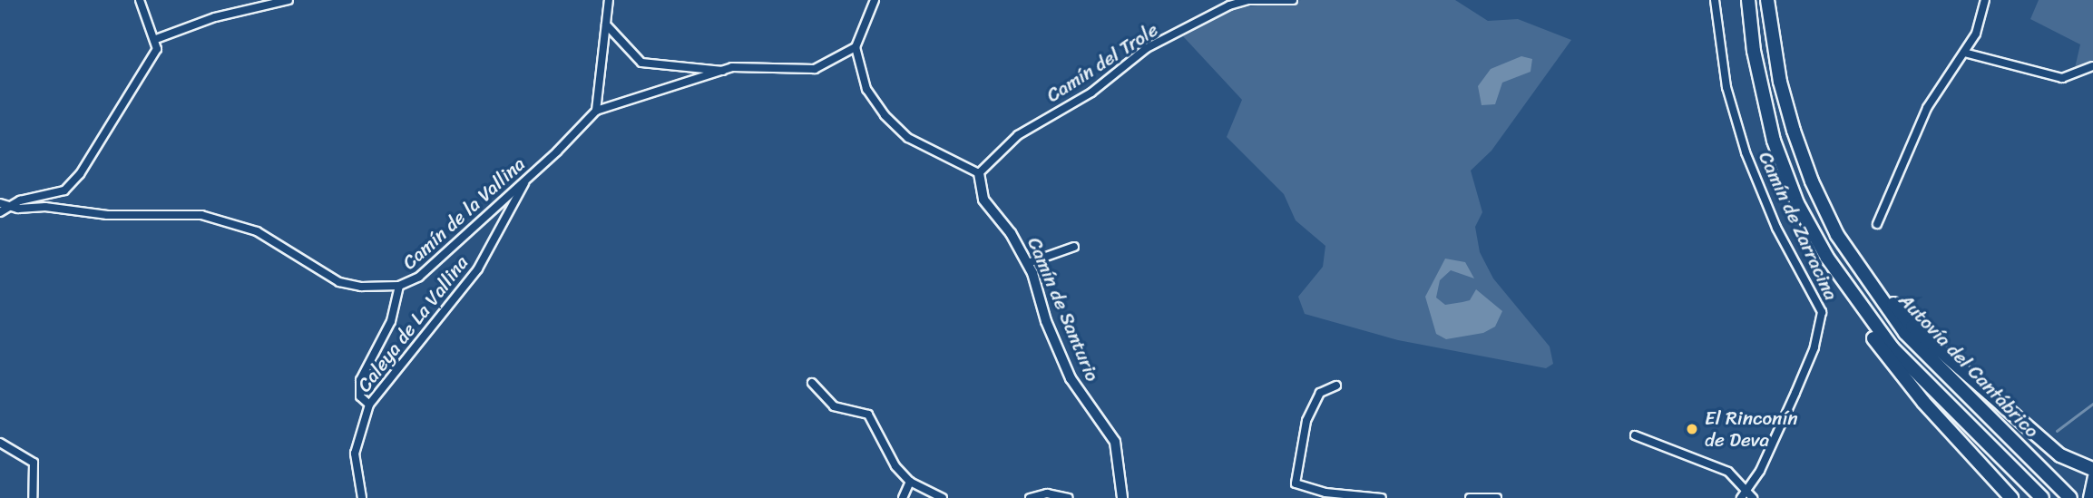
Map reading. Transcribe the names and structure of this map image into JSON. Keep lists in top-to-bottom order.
{
  "streets": {
    "highway": ["Autovía del Cantábrico"],
    "street": [
      "Camín del Trole",
      "Camín de la Vallina",
      "Camín de Zarracina",
      "Camín de Santurio",
      "Caleya de La Vallina"
    ]
  },
  "crossings": [
    ["Camín del Trole", "Camín de Santurio"],
    ["Camín de la Vallina", "Caleya de La Vallina"]
  ],
  "places": ["El Rinconín de Deva"]
}
